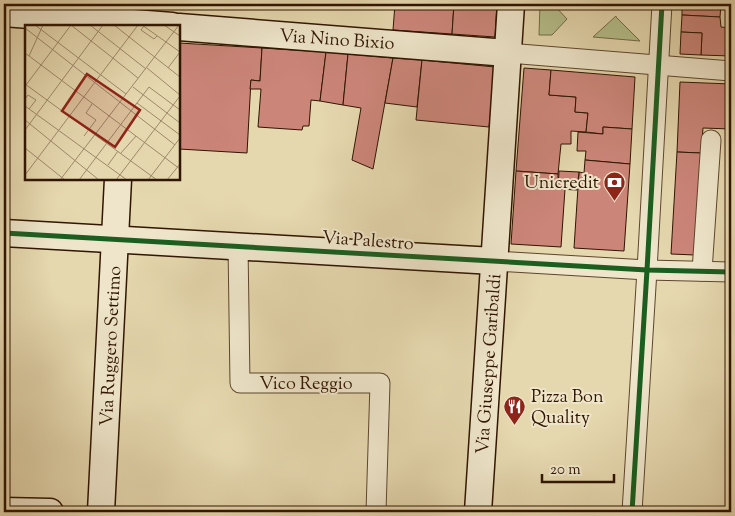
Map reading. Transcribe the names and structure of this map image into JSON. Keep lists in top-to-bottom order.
{
  "streets": {
    "main road": [
      "Via Nino Bixio",
      "Via Palestro",
      "Via Ruggero Settimo",
      "Via Giuseppe Garibaldi"
    ],
    "street": ["Vico Reggio"]
  },
  "crossings": [
    ["Via Nino Bixio", "Via Giuseppe Garibaldi"],
    ["Via Palestro", "Via Ruggero Settimo"],
    ["Via Palestro", "Via Giuseppe Garibaldi"],
    ["Via Palestro", "Vico Reggio"]
  ],
  "places": {
    "bank": ["Unicredit"],
    "restaurant": ["Pizza Bon Quality"]
  },
  "scale_bar": "20 m"
}
